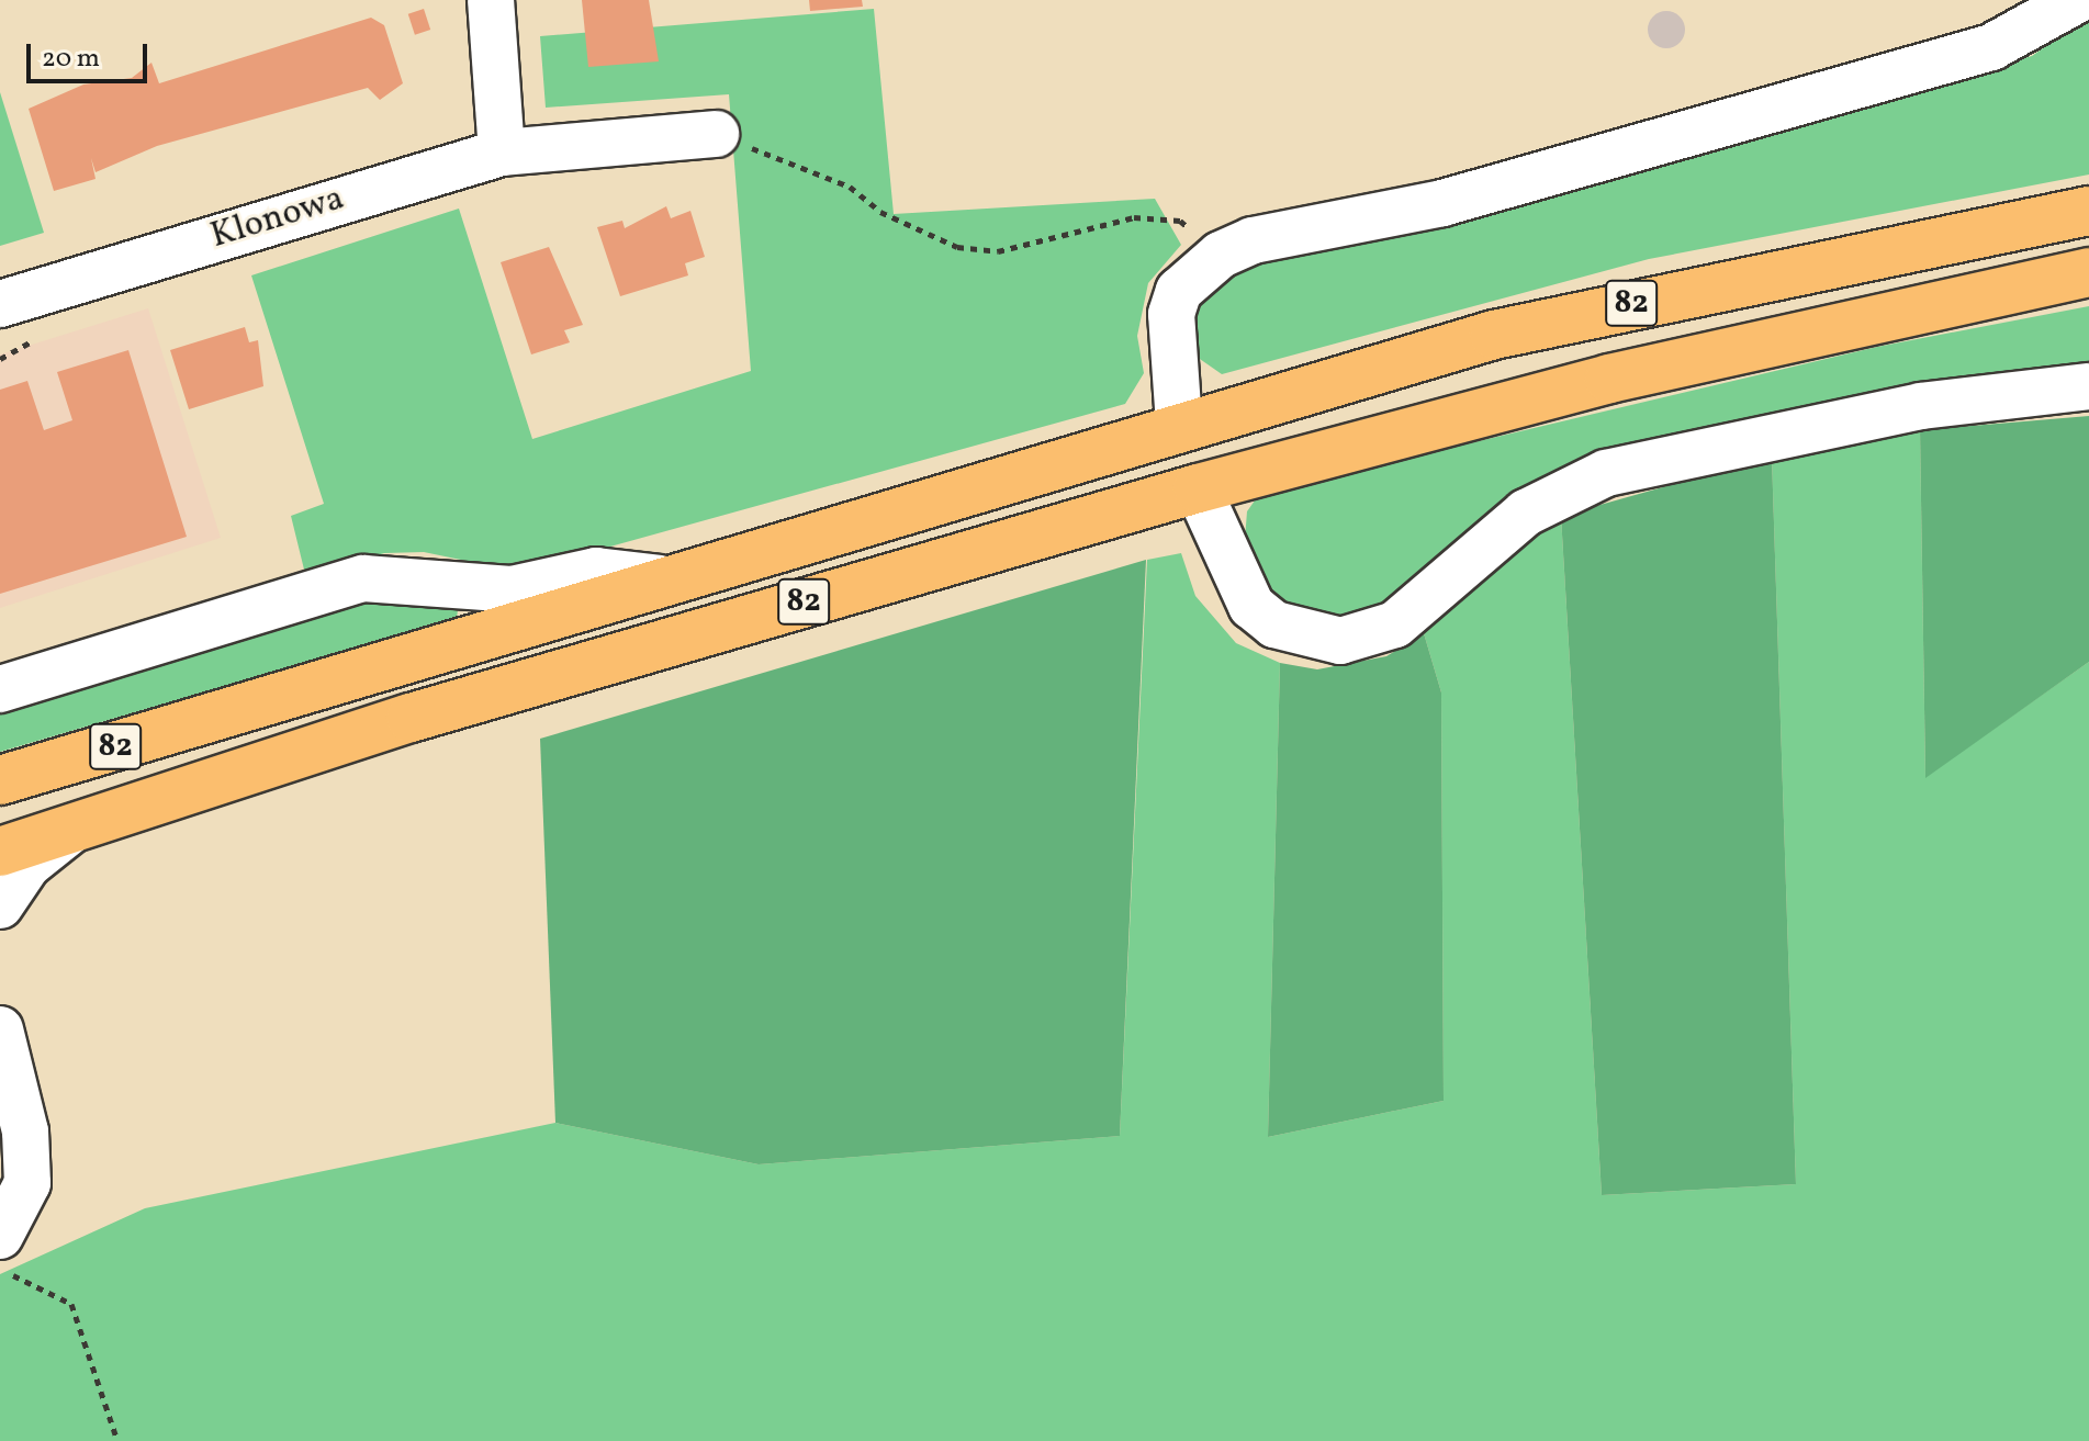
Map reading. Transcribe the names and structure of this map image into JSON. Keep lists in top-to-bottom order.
{
  "streets": {
    "main road": ["82"],
    "street": ["Klonowa"]
  },
  "scale_bar": "20 m"
}
